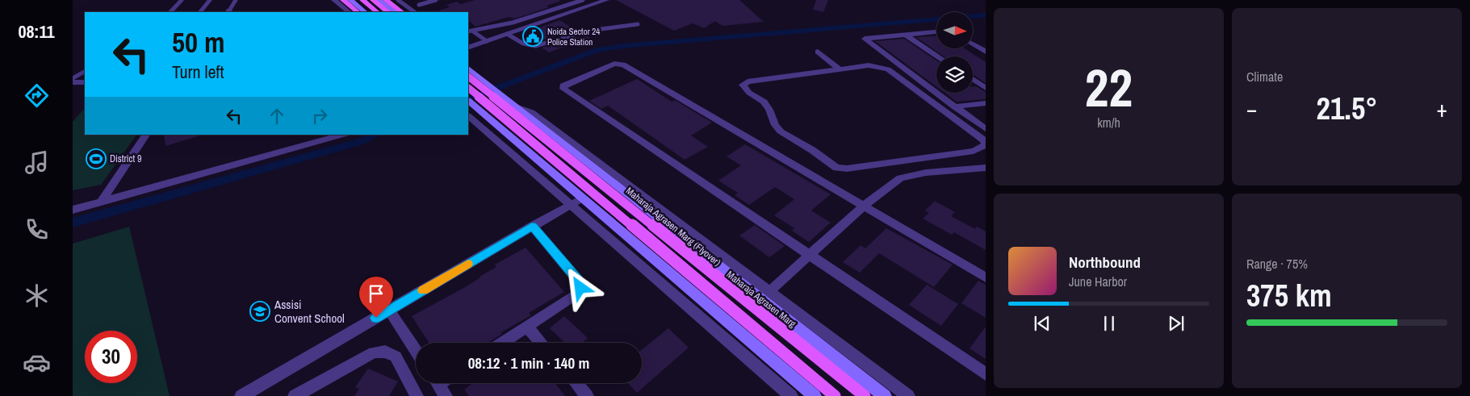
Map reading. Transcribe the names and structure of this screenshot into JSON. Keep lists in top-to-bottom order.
{
  "streets": {
    "main road": ["Maharaja Agrasen Marg (Flyover)", "Maharaja Agrasen Marg"]
  },
  "places": {
    "public building": ["Noida Sector 24 Police Station"],
    "sports": ["District 9"],
    "school or university": ["Assisi Convent School"]
  },
  "north": "right",
  "page": {
    "tabs": "08:11",
    "tile": [
      ["22", "km/h"],
      "Climate",
      ["Range · 75%", "375 km"]
    ],
    "turn": ["50 m", "Turn left"],
    "heat": ["−", "21.5°", "+"],
    "song": ["Northbound", "June Harbor"],
    "limit": "30",
    "trip": "08:12 · 1 min · 140 m"
  }
}
